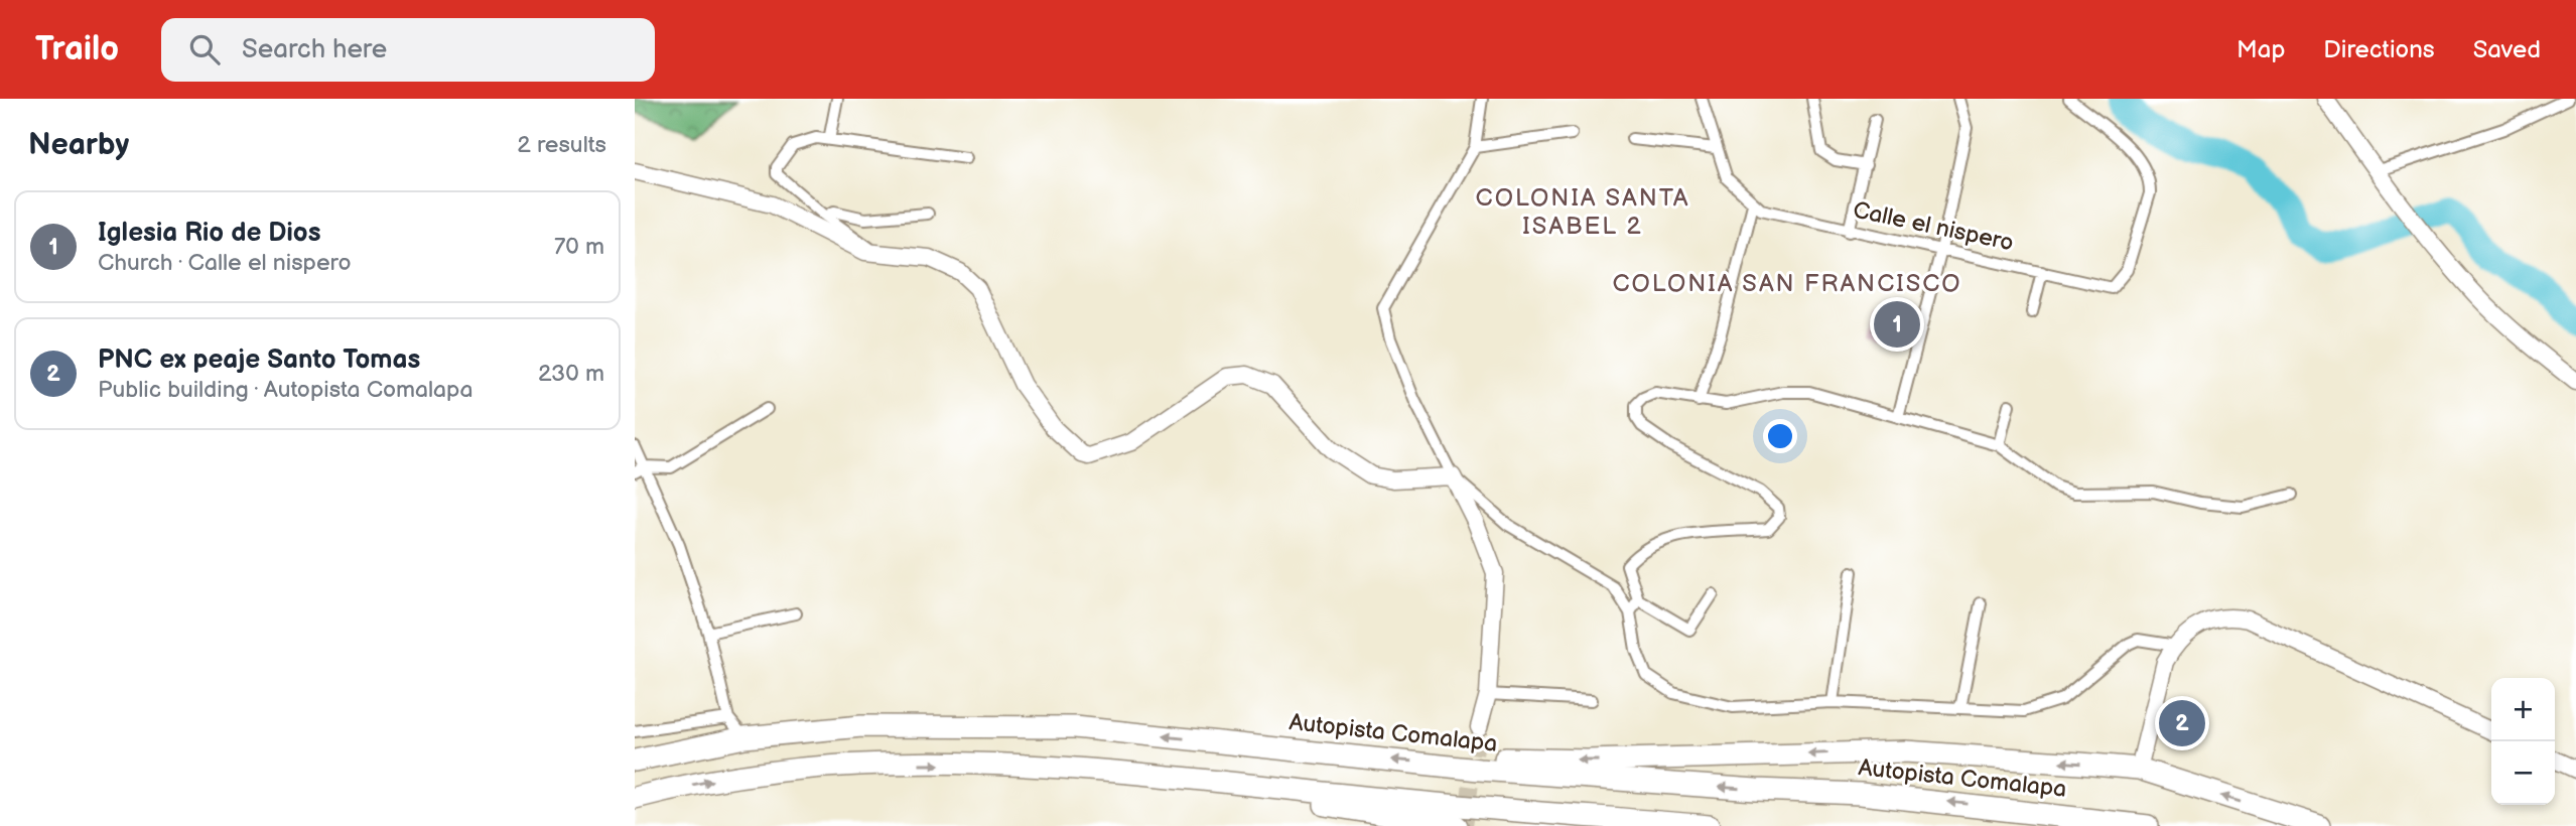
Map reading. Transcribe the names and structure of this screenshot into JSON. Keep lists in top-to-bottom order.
{
  "streets": {
    "highway": ["Autopista Comalapa"],
    "street": ["Calle el nispero"]
  },
  "districts": ["COLONIA SANTA ISABEL 2", "COLONIA SAN FRANCISCO"],
  "page": {
    "header": "Trailo",
    "search": "Search here",
    "nav": ["Map", "Directions", "Saved"],
    "heading": ["Nearby", "2 results"],
    "list": [
      {
        "mark": "1",
        "name": "Iglesia Rio de Dios",
        "note": "Church · Calle el nispero",
        "value": "70 m"
      },
      {
        "mark": "2",
        "name": "PNC ex peaje Santo Tomas",
        "note": "Public building · Autopista Comalapa",
        "value": "230 m"
      }
    ],
    "pins": ["1", "2"],
    "map_buttons": ["+", "−"]
  }
}
